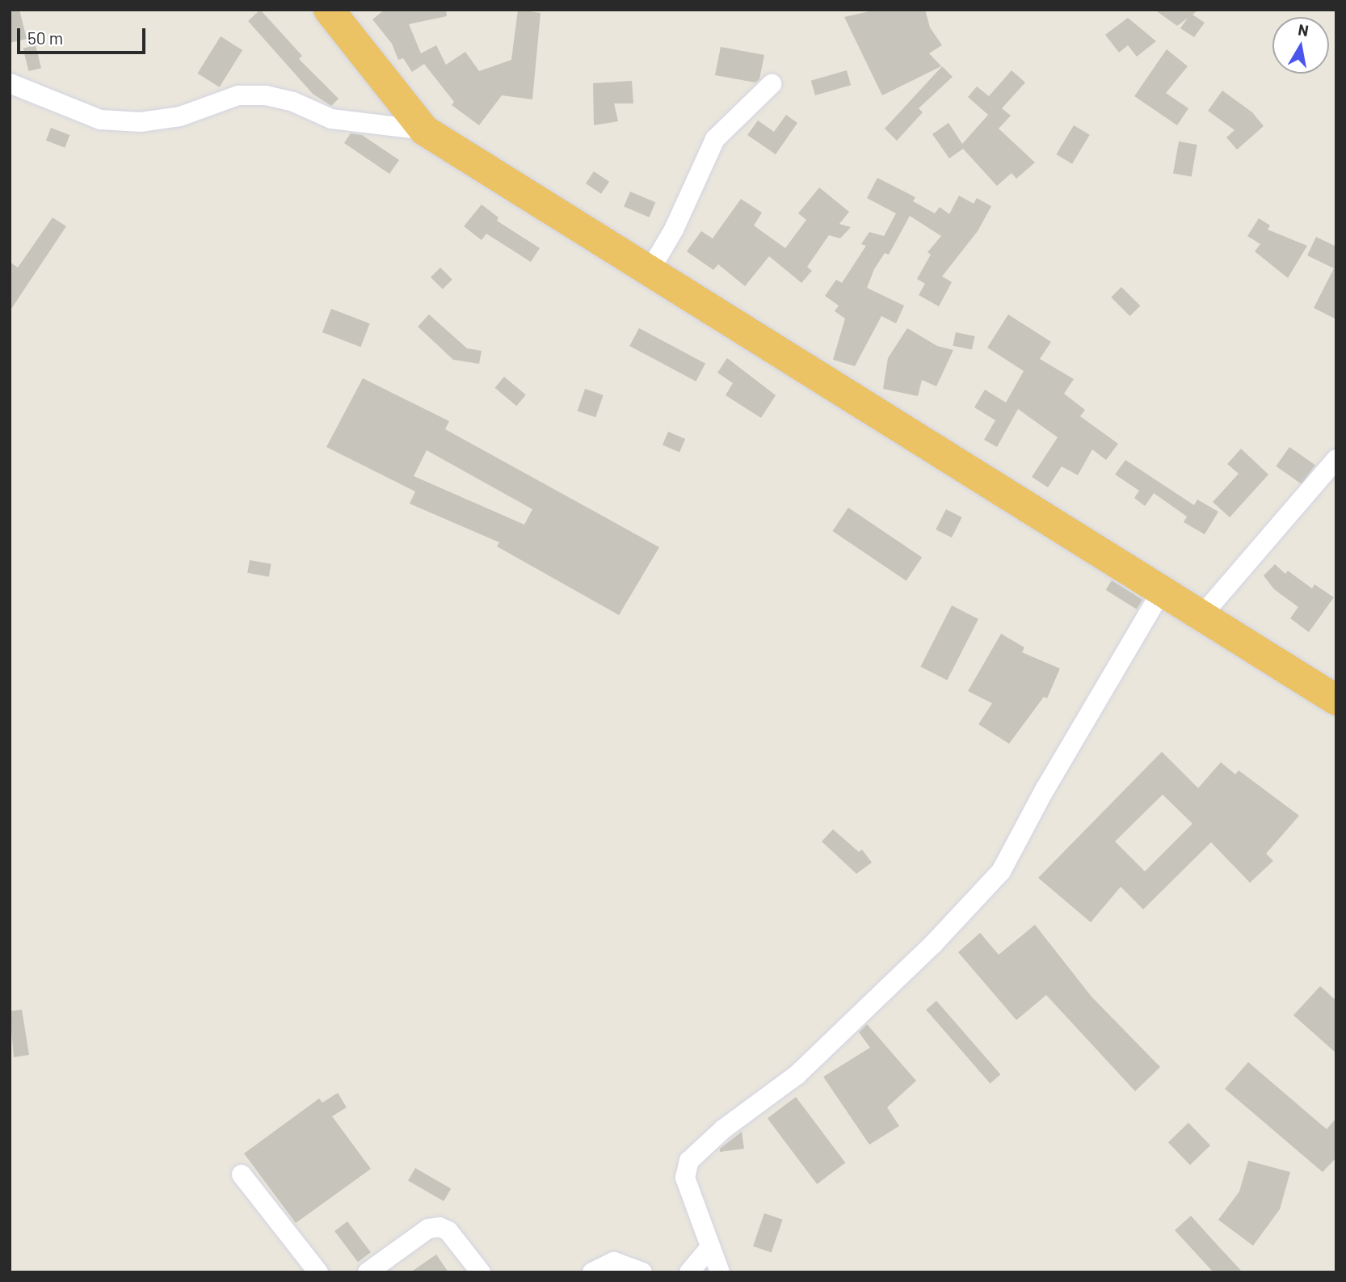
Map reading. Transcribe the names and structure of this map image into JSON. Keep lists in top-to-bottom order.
{
  "scale_bar": "50 m",
  "north": "top"
}
